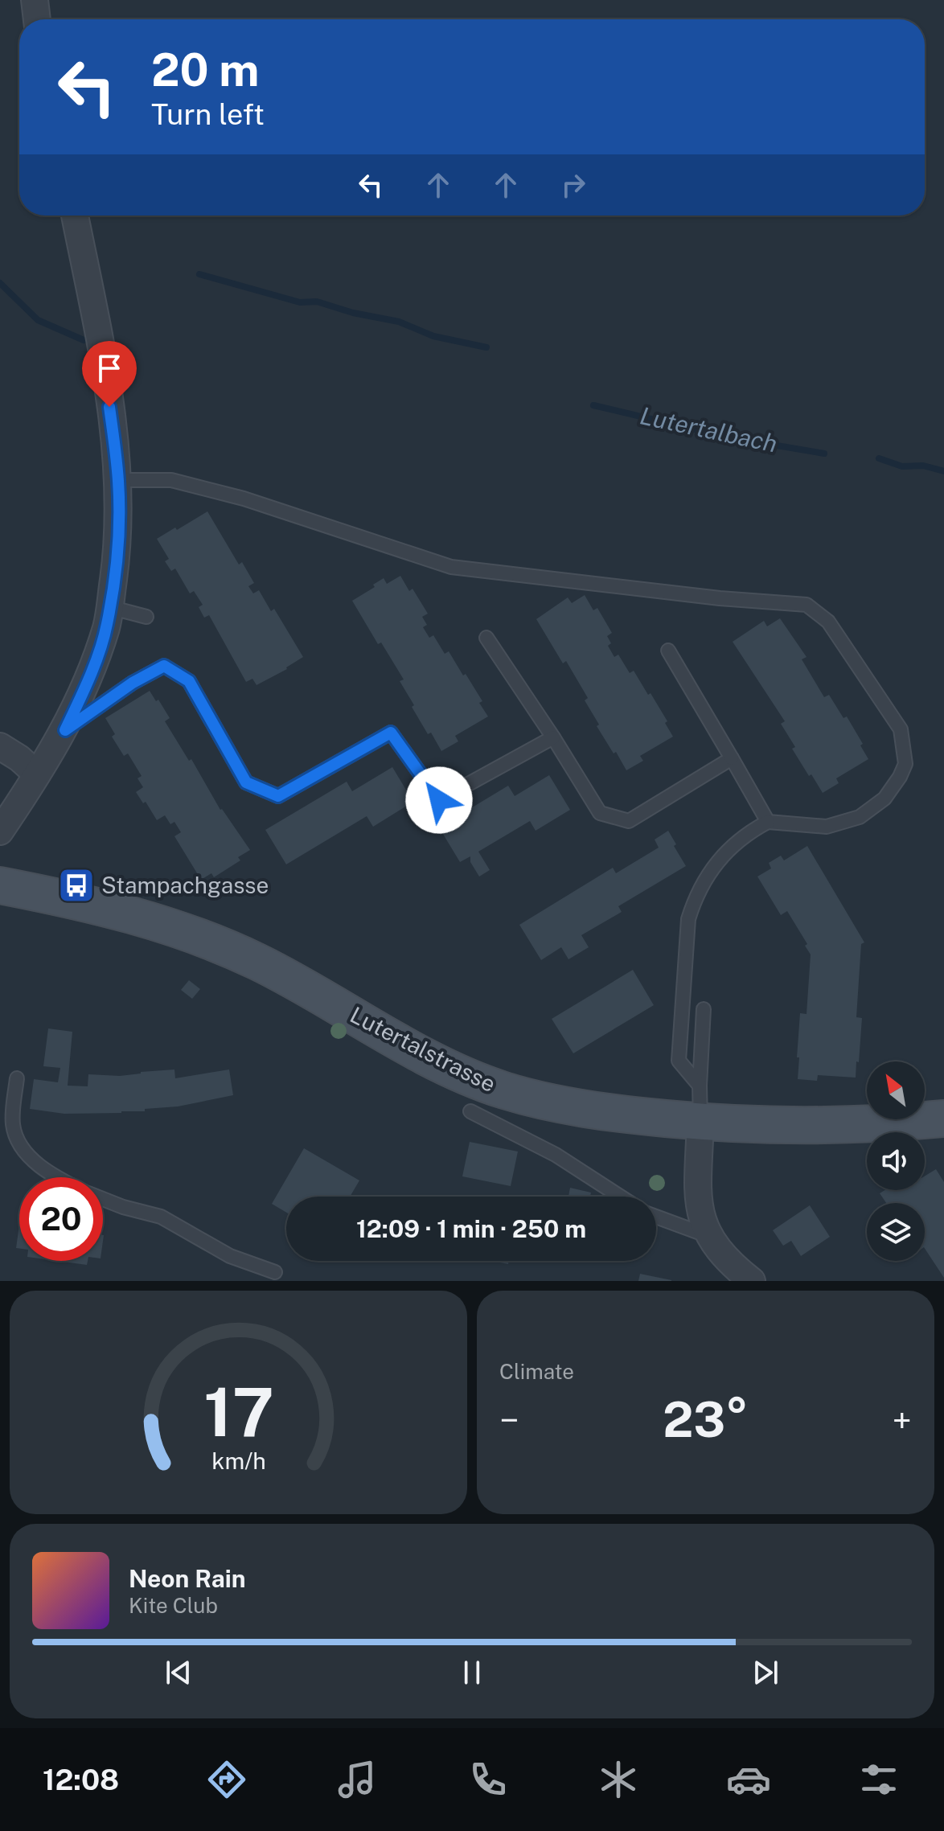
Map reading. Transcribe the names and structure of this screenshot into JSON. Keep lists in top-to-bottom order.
{
  "streets": {
    "street": ["Lutertalstrasse"]
  },
  "water": ["Lutertalbach"],
  "places": {
    "bus stop": ["Stampachgasse"]
  },
  "north": "top left",
  "page": {
    "turn": ["20 m", "Turn left"],
    "limit": "20",
    "trip": "12:09 · 1 min · 250 m",
    "tile": "Climate",
    "heat": ["−", "23°", "+"],
    "song": ["Neon Rain", "Kite Club"],
    "tabs": "12:08",
    "gauge": ["17", "km/h"]
  }
}
